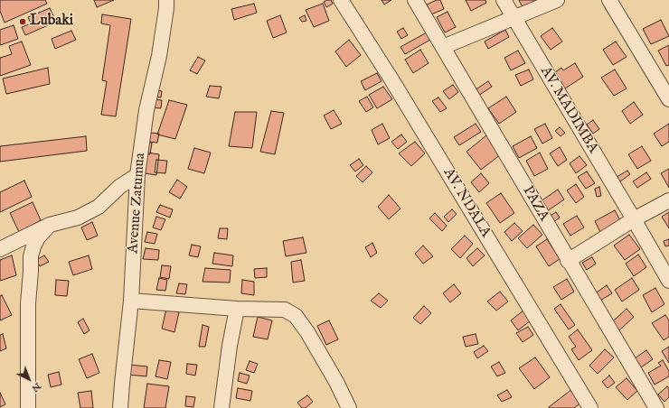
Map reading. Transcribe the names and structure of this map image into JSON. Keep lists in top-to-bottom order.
{
  "streets": {
    "street": [
      "AV. MADIMBA",
      "Avenue Zatumua",
      "AV. NDALA",
      "PAZA"
    ]
  },
  "places": ["Lubaki"],
  "north": "bottom right"
}
